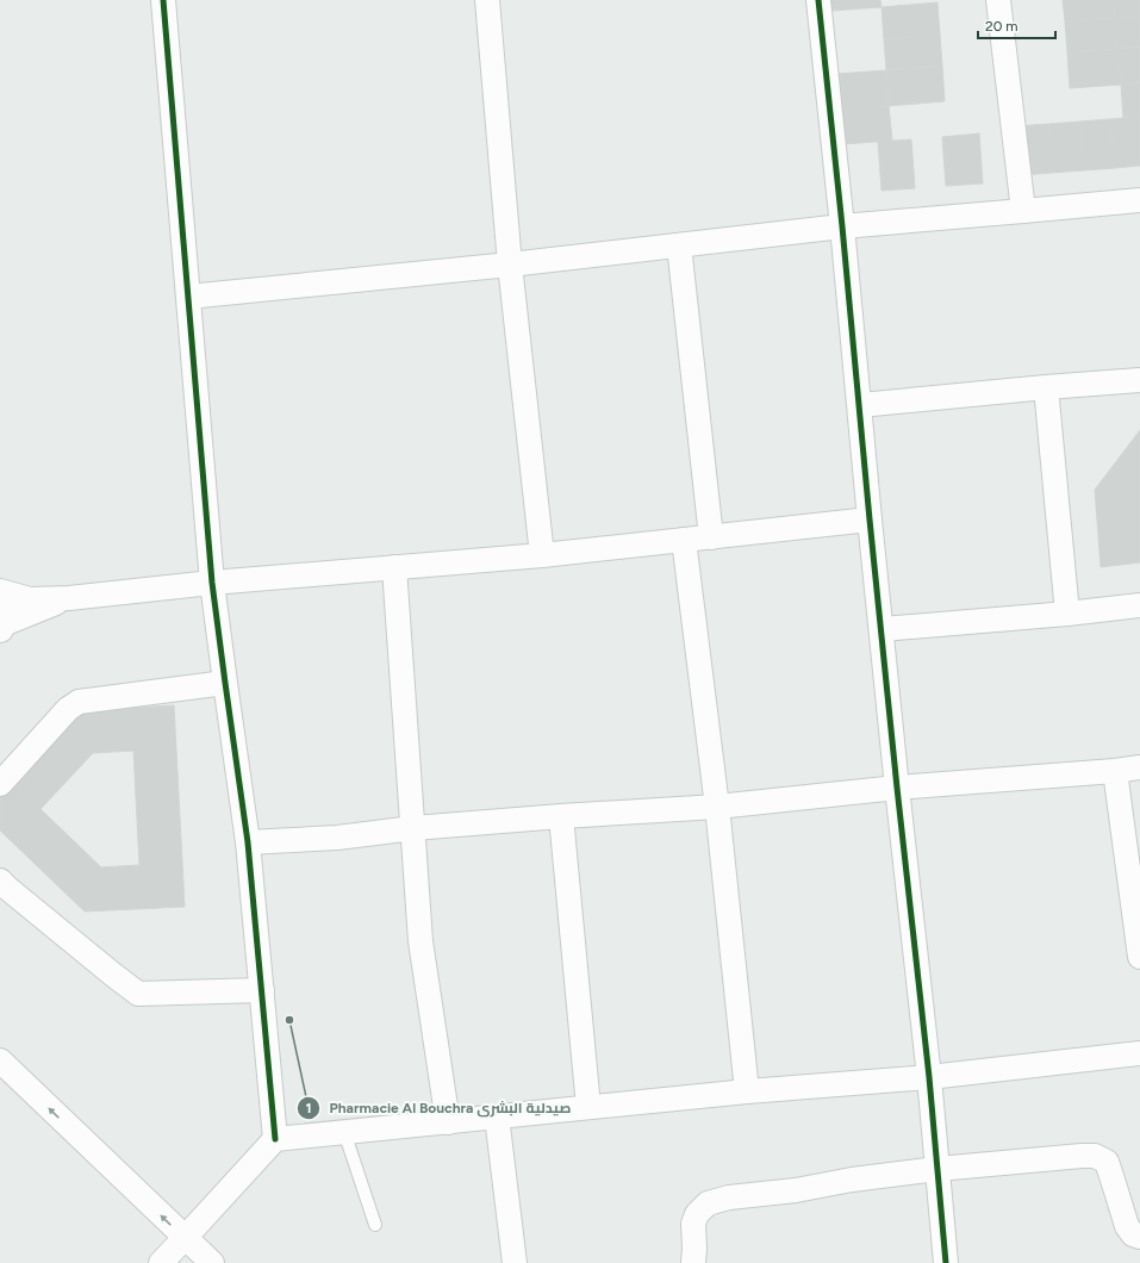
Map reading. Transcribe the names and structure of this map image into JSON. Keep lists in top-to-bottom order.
{
  "places": ["Pharmacie Al Bouchra صيدلية البشرى"],
  "scale_bar": "20 m"
}
